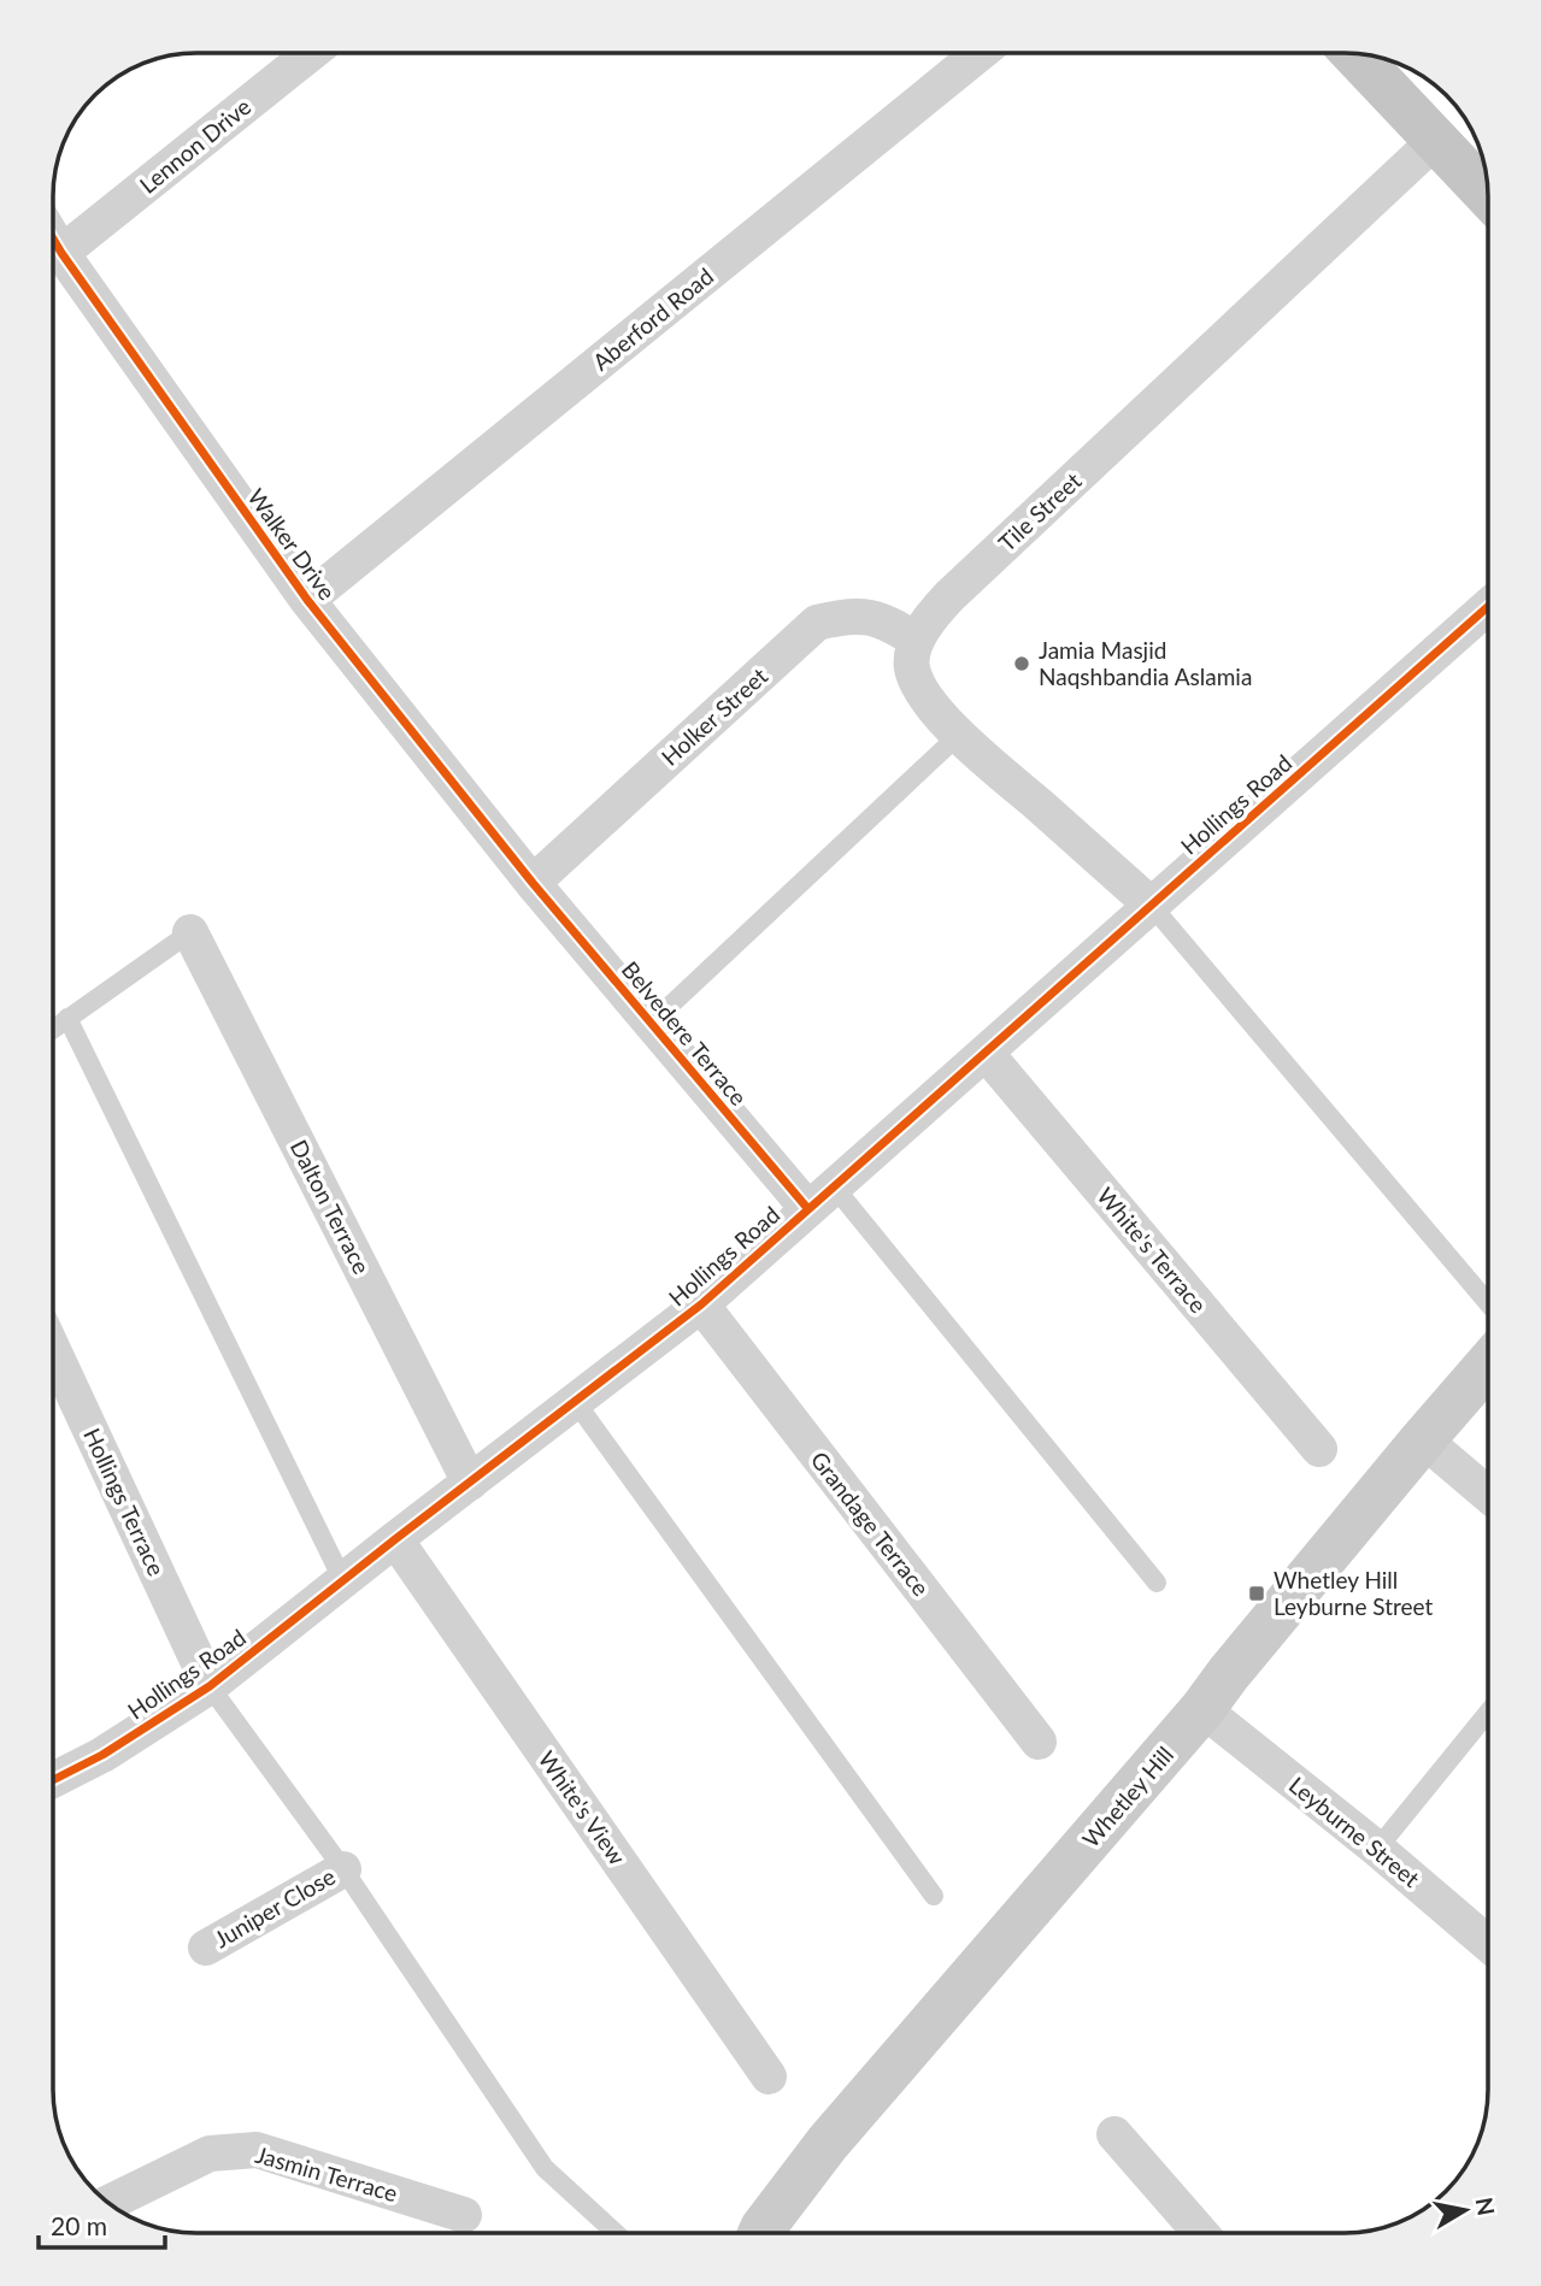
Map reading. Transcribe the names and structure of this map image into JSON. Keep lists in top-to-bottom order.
{
  "streets": {
    "main road": ["Whetley Hill"],
    "street": [
      "Lennon Drive",
      "Aberford Road",
      "Tile Street",
      "Walker Drive",
      "Holker Street",
      "Hollings Road",
      "Belvedere Terrace",
      "Dalton Terrace",
      "White's Terrace",
      "Hollings Terrace",
      "Grandage Terrace",
      "White's View",
      "Leyburne Street",
      "Juniper Close",
      "Jasmin Terrace"
    ]
  },
  "crossings": [
    ["Lennon Drive", "Walker Drive"],
    ["Aberford Road", "Walker Drive"],
    ["Tile Street", "Holker Street"],
    ["Walker Drive", "Holker Street"],
    ["Walker Drive", "Belvedere Terrace"],
    ["Holker Street", "Belvedere Terrace"],
    ["Hollings Road", "Belvedere Terrace"],
    ["Hollings Road", "Dalton Terrace"],
    ["Hollings Road", "White's Terrace"],
    ["Hollings Road", "Hollings Terrace"],
    ["Hollings Road", "Grandage Terrace"],
    ["Hollings Road", "White's View"],
    ["Whetley Hill", "Leyburne Street"]
  ],
  "places": {
    "other": ["Jamia Masjid Naqshbandia Aslamia"],
    "transit": ["Whetley Hill Leyburne Street"]
  },
  "scale_bar": "20 m",
  "north": "right"
}
